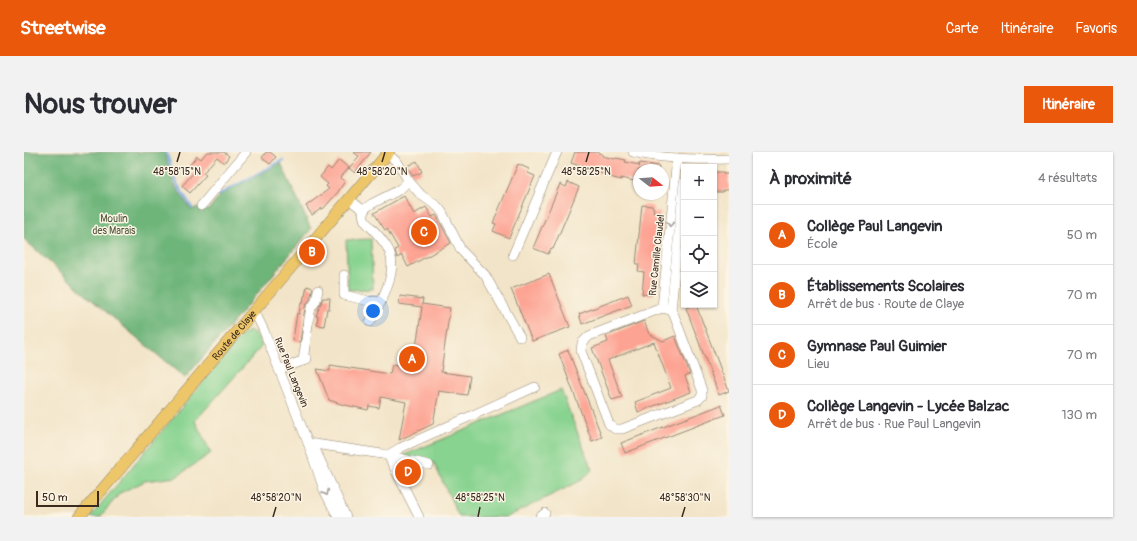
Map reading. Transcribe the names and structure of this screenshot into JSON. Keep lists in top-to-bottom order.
{
  "streets": {
    "main road": ["Route de Claye"],
    "street": ["Rue Camille Claudel", "Rue Paul Langevin"]
  },
  "crossings": [
    ["Route de Claye", "Rue Paul Langevin"]
  ],
  "parks": ["Moulin des Marais"],
  "scale_bar": "50 m",
  "north": "right",
  "page": {
    "header": "Streetwise",
    "nav": ["Carte", "Itinéraire", "Favoris"],
    "buttons": "Itinéraire",
    "title": "Nous trouver",
    "heading": ["À proximité", "4 résultats"],
    "map_buttons": ["+", "−"],
    "list": [
      {
        "mark": "A",
        "name": "Collège Paul Langevin",
        "note": "École",
        "value": "50 m"
      },
      {
        "mark": "B",
        "name": "Établissements Scolaires",
        "note": "Arrêt de bus · Route de Claye",
        "value": "70 m"
      },
      {
        "mark": "C",
        "name": "Gymnase Paul Guimier",
        "note": "Lieu",
        "value": "70 m"
      },
      {
        "mark": "D",
        "name": "Collège Langevin - Lycée Balzac",
        "note": "Arrêt de bus · Rue Paul Langevin",
        "value": "130 m"
      }
    ],
    "pins": [
      "C",
      "B",
      "A",
      "D"
    ],
    "scale": "50 m"
  },
  "coordinates": [
    "48°58'15\"N",
    "48°58'20\"N",
    "48°58'25\"N",
    "48°58'30\"N"
  ]
}
